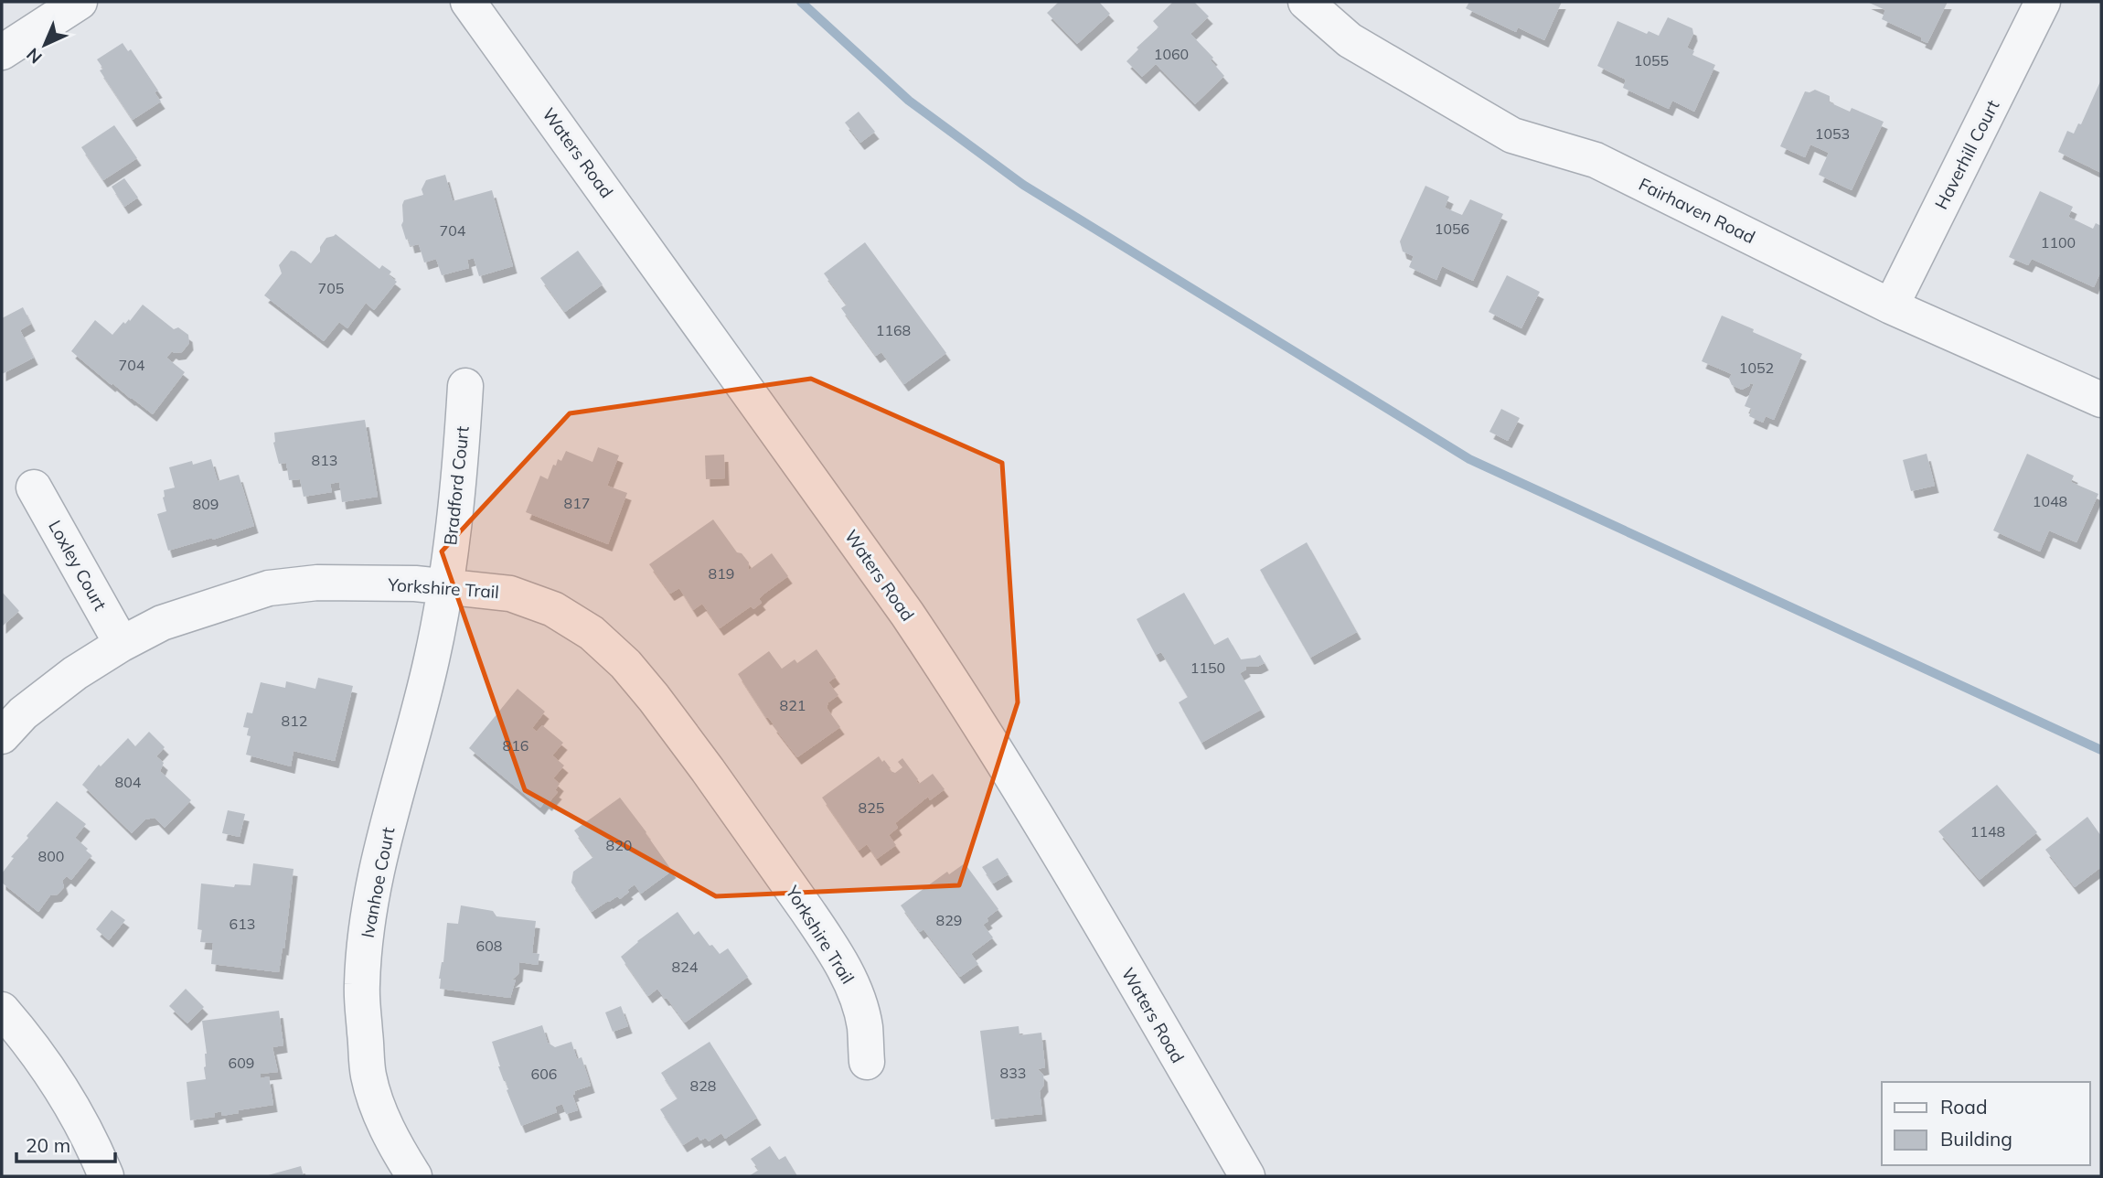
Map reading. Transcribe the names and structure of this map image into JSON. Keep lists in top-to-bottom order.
{
  "streets": {
    "street": [
      "Waters Road",
      "Haverhill Court",
      "Fairhaven Road",
      "Bradford Court",
      "Loxley Court",
      "Yorkshire Trail",
      "Ivanhoe Court"
    ]
  },
  "crossings": [
    ["Haverhill Court", "Fairhaven Road"],
    ["Bradford Court", "Yorkshire Trail"],
    ["Bradford Court", "Ivanhoe Court"],
    ["Loxley Court", "Yorkshire Trail"],
    ["Yorkshire Trail", "Ivanhoe Court"]
  ],
  "house_numbers": [
    "1060",
    "1055",
    "1053",
    "1056",
    "704",
    "1100",
    "705",
    "1168",
    "704",
    "1052",
    "813",
    "1048",
    "817",
    "809",
    "819",
    "1150",
    "821",
    "812",
    "816",
    "804",
    "825",
    "1148",
    "820",
    "800",
    "829",
    "613",
    "608",
    "824",
    "609",
    "833",
    "606",
    "828"
  ],
  "legend": ["Road", "Building"],
  "scale_bar": "20 m",
  "north": "bottom left"
}
